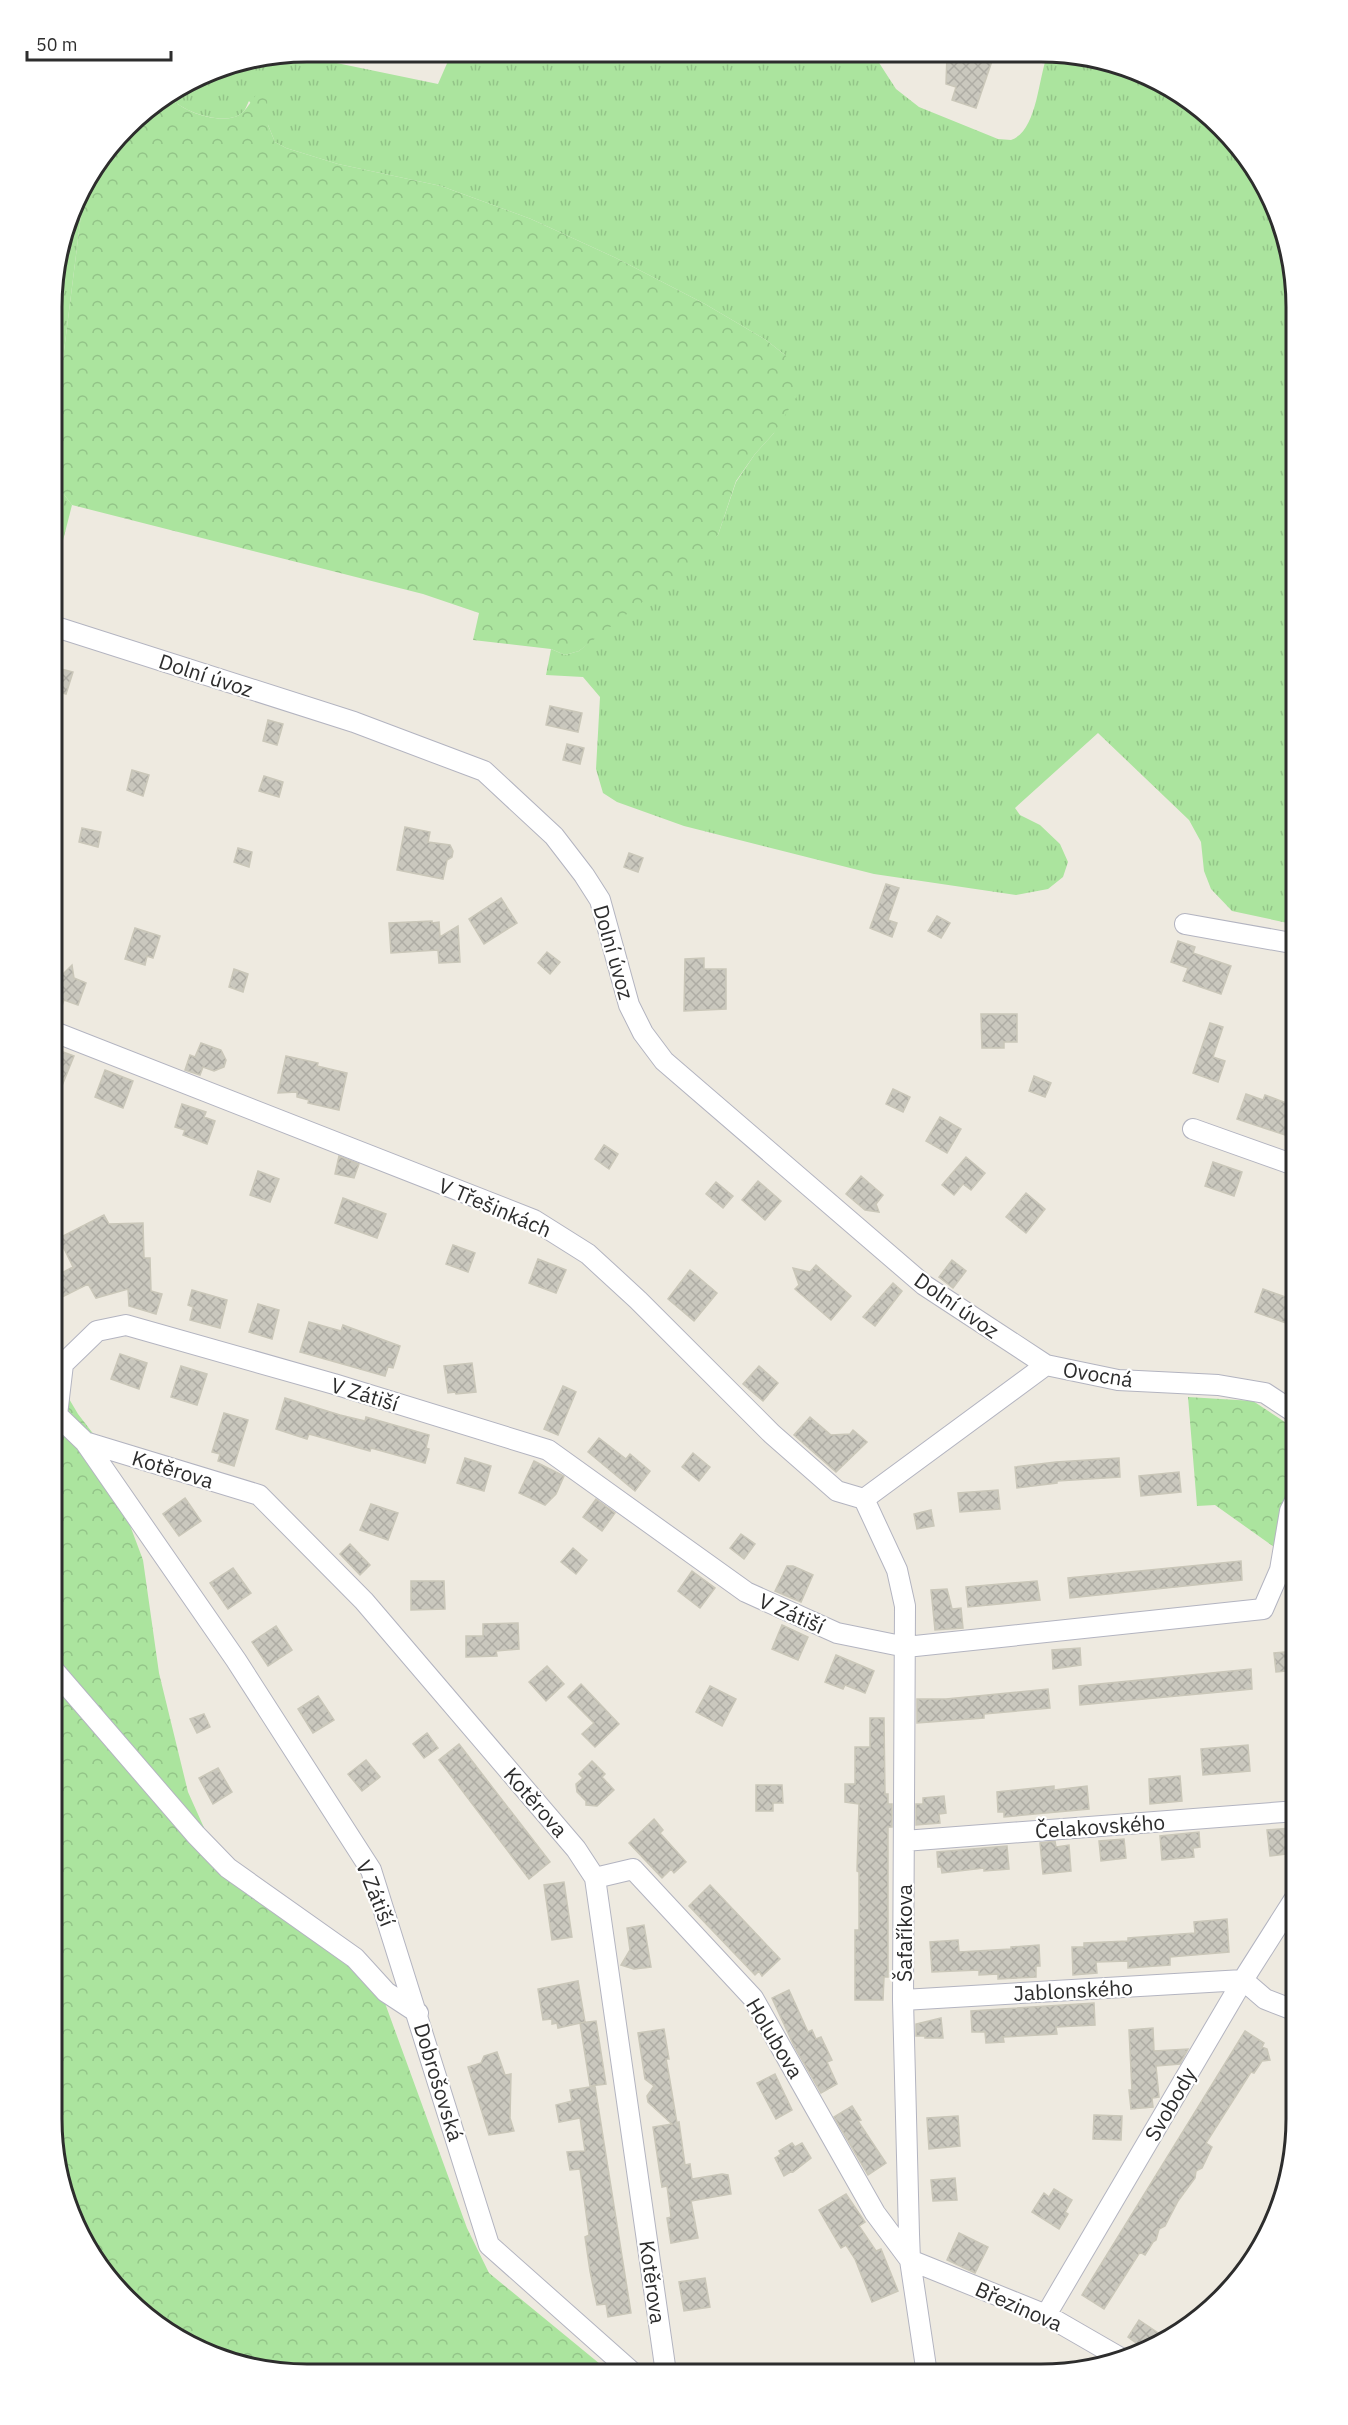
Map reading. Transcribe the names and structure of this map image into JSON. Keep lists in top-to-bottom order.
{
  "streets": {
    "street": [
      "Dolní úvoz",
      "V Třešinkách",
      "Ovocná",
      "V Zátiší",
      "Kotěrova",
      "Čelakovského",
      "Šafaříkova",
      "Jablonského",
      "Holubova",
      "Dobrošovská",
      "Svobody",
      "Březinova"
    ]
  },
  "crossings": [
    ["Dolní úvoz", "Ovocná"],
    ["V Třešinkách", "Ovocná"],
    ["V Třešinkách", "Šafaříkova"],
    ["Ovocná", "Šafaříkova"],
    ["V Zátiší", "Kotěrova"],
    ["V Zátiší", "Šafaříkova"],
    ["V Zátiší", "Dobrošovská"],
    ["Kotěrova", "Holubova"],
    ["Čelakovského", "Šafaříkova"],
    ["Šafaříkova", "Jablonského"],
    ["Šafaříkova", "Holubova"],
    ["Šafaříkova", "Březinova"],
    ["Jablonského", "Svobody"],
    ["Holubova", "Březinova"],
    ["Svobody", "Březinova"]
  ],
  "scale_bar": "50 m"
}
